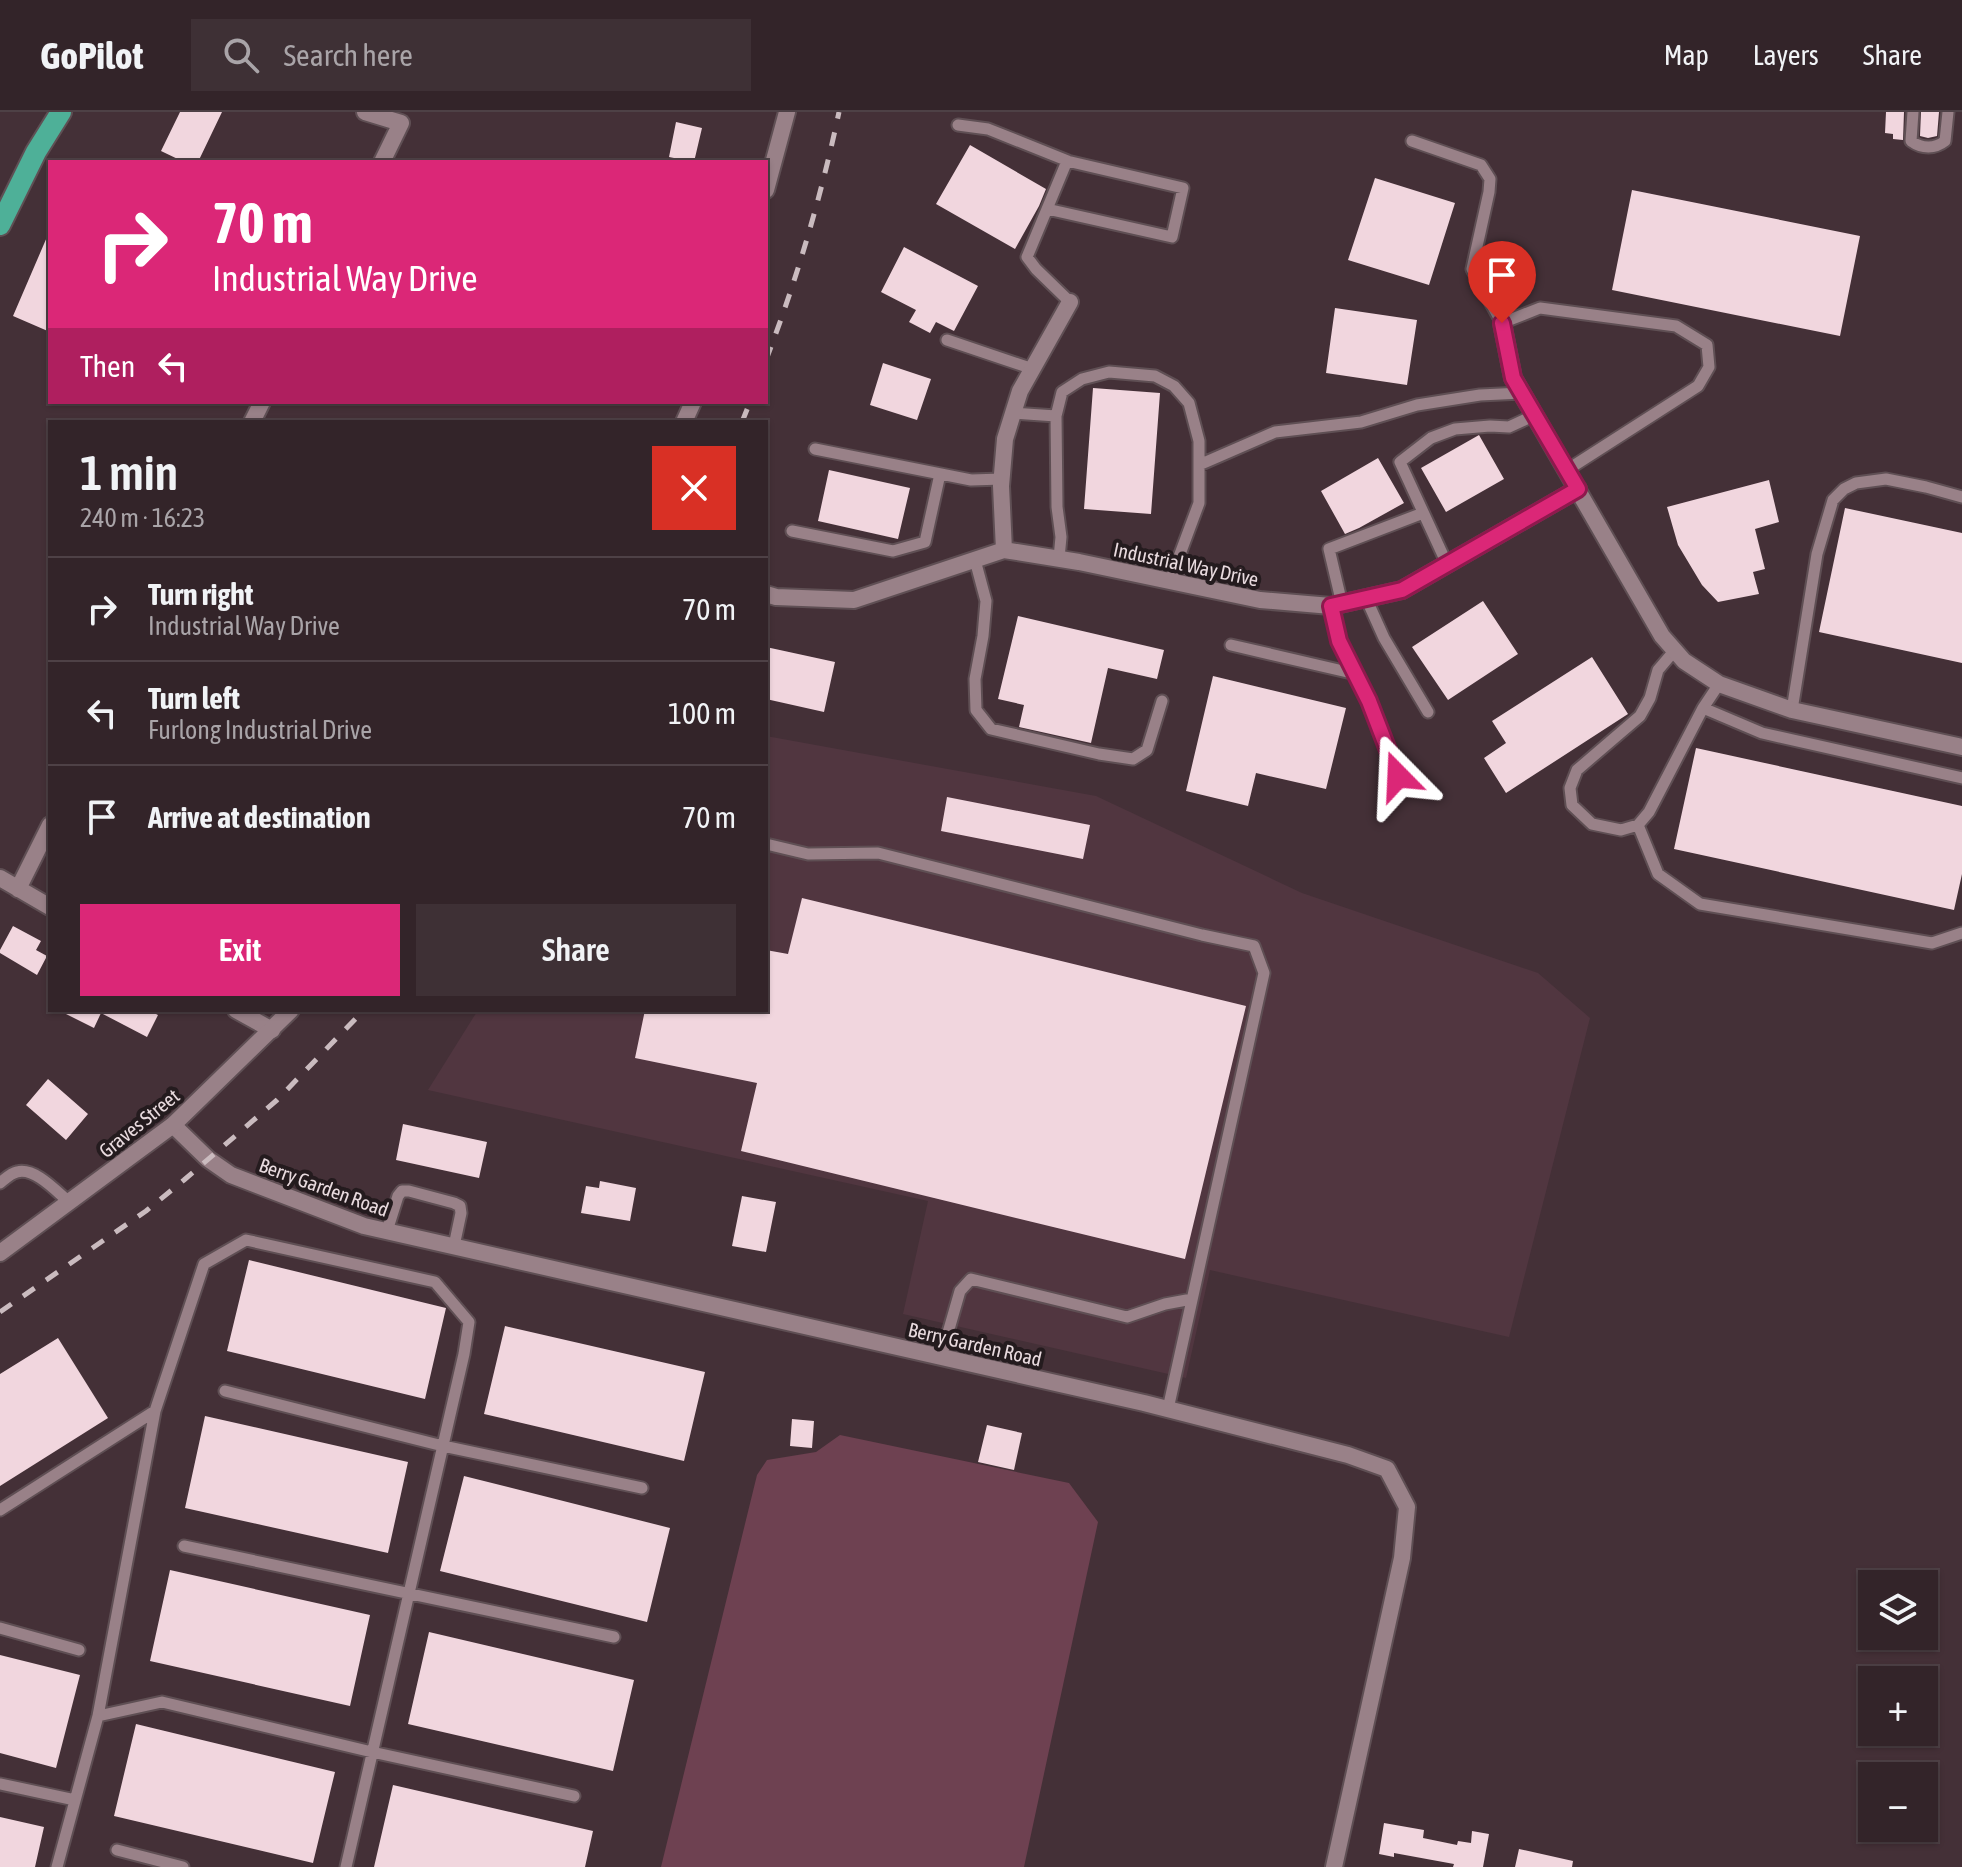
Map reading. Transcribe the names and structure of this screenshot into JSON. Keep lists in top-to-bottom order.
{
  "streets": {
    "street": ["Industrial Way Drive", "Graves Street", "Berry Garden Road"]
  },
  "crossings": [
    ["Graves Street", "Berry Garden Road"]
  ],
  "page": {
    "header": "GoPilot",
    "search": "Search here",
    "nav": ["Map", "Layers", "Share"],
    "turn": ["70 m", "Industrial Way Drive"],
    "then": "Then",
    "heading": ["1 min", "240 m · 16:23"],
    "list": [
      {
        "name": "Turn right",
        "note": "Industrial Way Drive",
        "value": "70 m"
      },
      {
        "name": "Turn left",
        "note": "Furlong Industrial Drive",
        "value": "100 m"
      },
      {
        "name": "Arrive at destination",
        "value": "70 m"
      }
    ],
    "buttons": ["Exit", "Share"],
    "map_buttons": ["+", "−"]
  }
}
